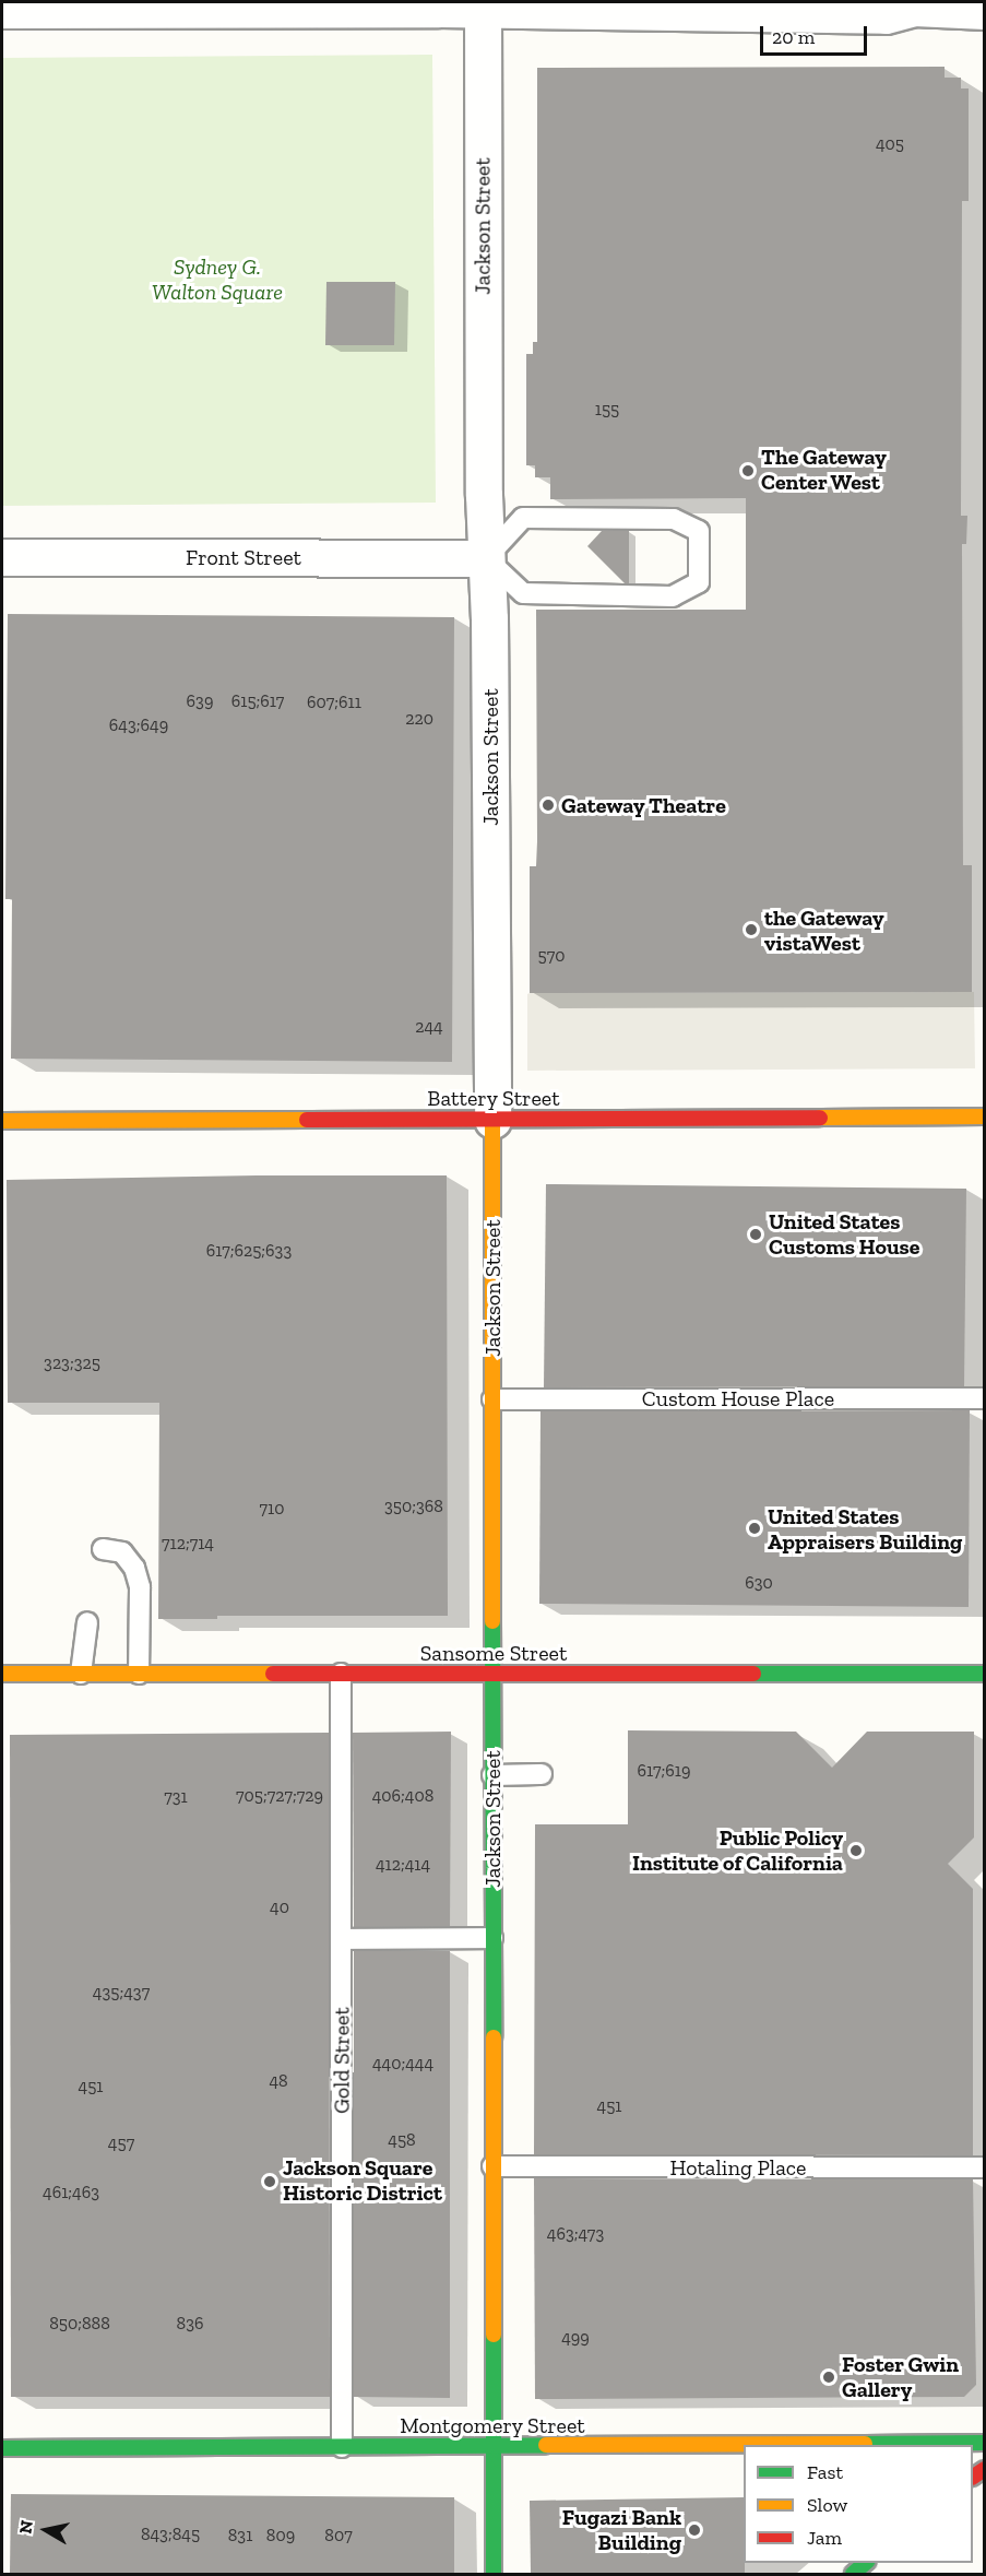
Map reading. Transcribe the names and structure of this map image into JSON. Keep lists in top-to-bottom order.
{
  "streets": {
    "street": [
      "Jackson Street",
      "Front Street",
      "Battery Street",
      "Sansome Street",
      "Montgomery Street"
    ],
    "lane": ["Custom House Place", "Gold Street", "Hotaling Place"]
  },
  "crossings": [
    ["Jackson Street", "Front Street"],
    ["Jackson Street", "Battery Street"],
    ["Jackson Street", "Custom House Place"],
    ["Jackson Street", "Sansome Street"],
    ["Jackson Street", "Hotaling Place"],
    ["Jackson Street", "Montgomery Street"],
    ["Sansome Street", "Gold Street"],
    ["Gold Street", "Montgomery Street"]
  ],
  "parks": ["Sydney G. Walton Square"],
  "places": [
    "The Gateway Center West",
    "Gateway Theatre",
    "the Gateway vistaWest",
    "United States Customs House",
    "United States Appraisers Building",
    "Public Policy Institute of California",
    "Jackson Square Historic District",
    "Foster Gwin Gallery",
    "Fugazi Bank Building"
  ],
  "house_numbers": [
    "405",
    "155",
    "639",
    "615;617",
    "607;611",
    "220",
    "643;649",
    "570",
    "244",
    "617;625;633",
    "323;325",
    "350;368",
    "710",
    "712;714",
    "630",
    "617;619",
    "705;727;729",
    "406;408",
    "731",
    "412;414",
    "40",
    "435;437",
    "440;444",
    "48",
    "451",
    "451",
    "458",
    "457",
    "461;463",
    "463;473",
    "850;888",
    "836",
    "499",
    "843;845",
    "831",
    "809",
    "807"
  ],
  "legend": ["Fast", "Slow", "Jam"],
  "scale_bar": "20 m",
  "north": "left"
}
